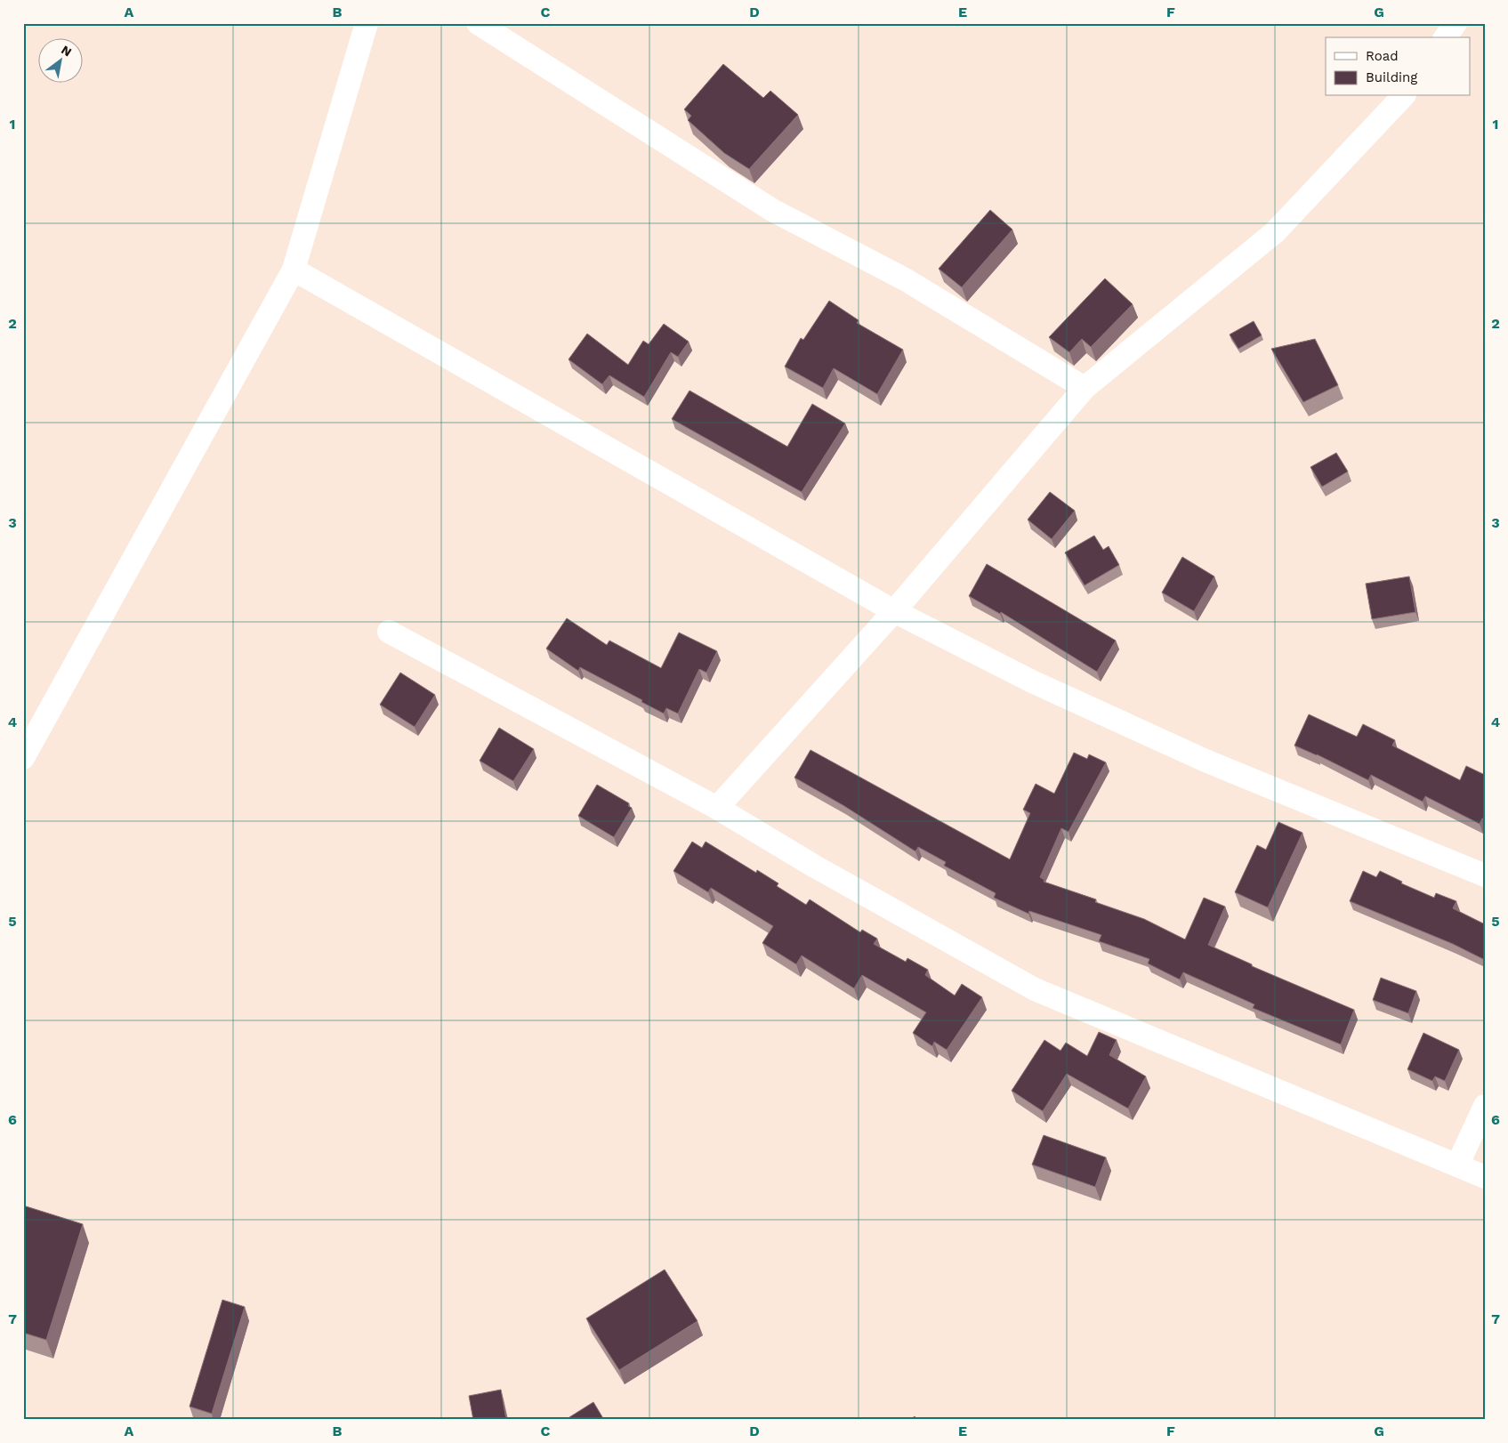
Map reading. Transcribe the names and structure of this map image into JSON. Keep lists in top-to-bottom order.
{
  "legend": ["Road", "Building"],
  "north": "top right",
  "grid": {
    "columns": [
      "A",
      "B",
      "C",
      "D",
      "E",
      "F",
      "G"
    ],
    "rows": [
      "1",
      "2",
      "3",
      "4",
      "5",
      "6",
      "7"
    ]
  }
}
